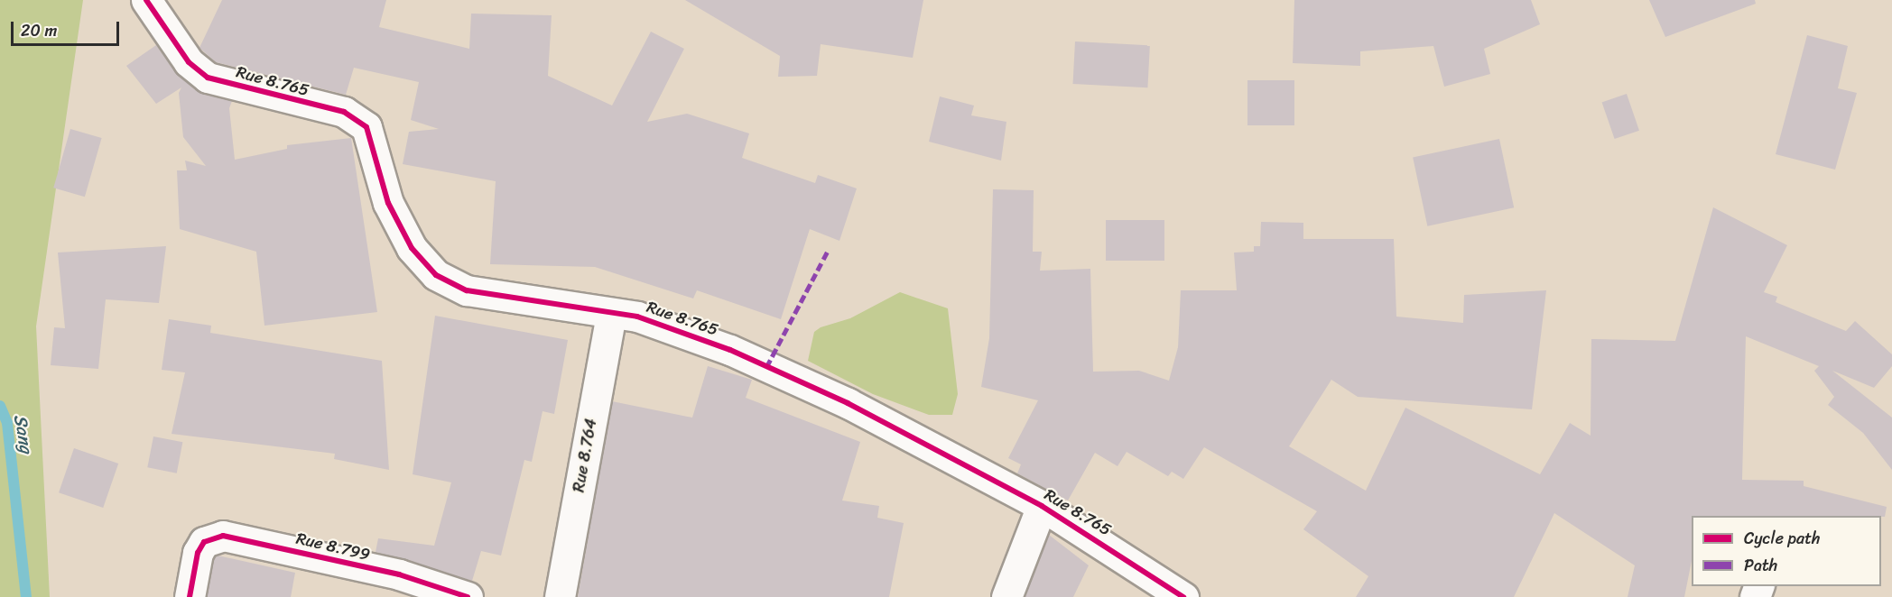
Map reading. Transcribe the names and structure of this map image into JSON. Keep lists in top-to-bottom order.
{
  "streets": {
    "street": ["Rue 8.765", "Rue 8.764", "Rue 8.799"]
  },
  "crossings": [
    ["Rue 8.765", "Rue 8.764"]
  ],
  "water": ["Sang"],
  "legend": ["Cycle path", "Path"],
  "scale_bar": "20 m"
}
